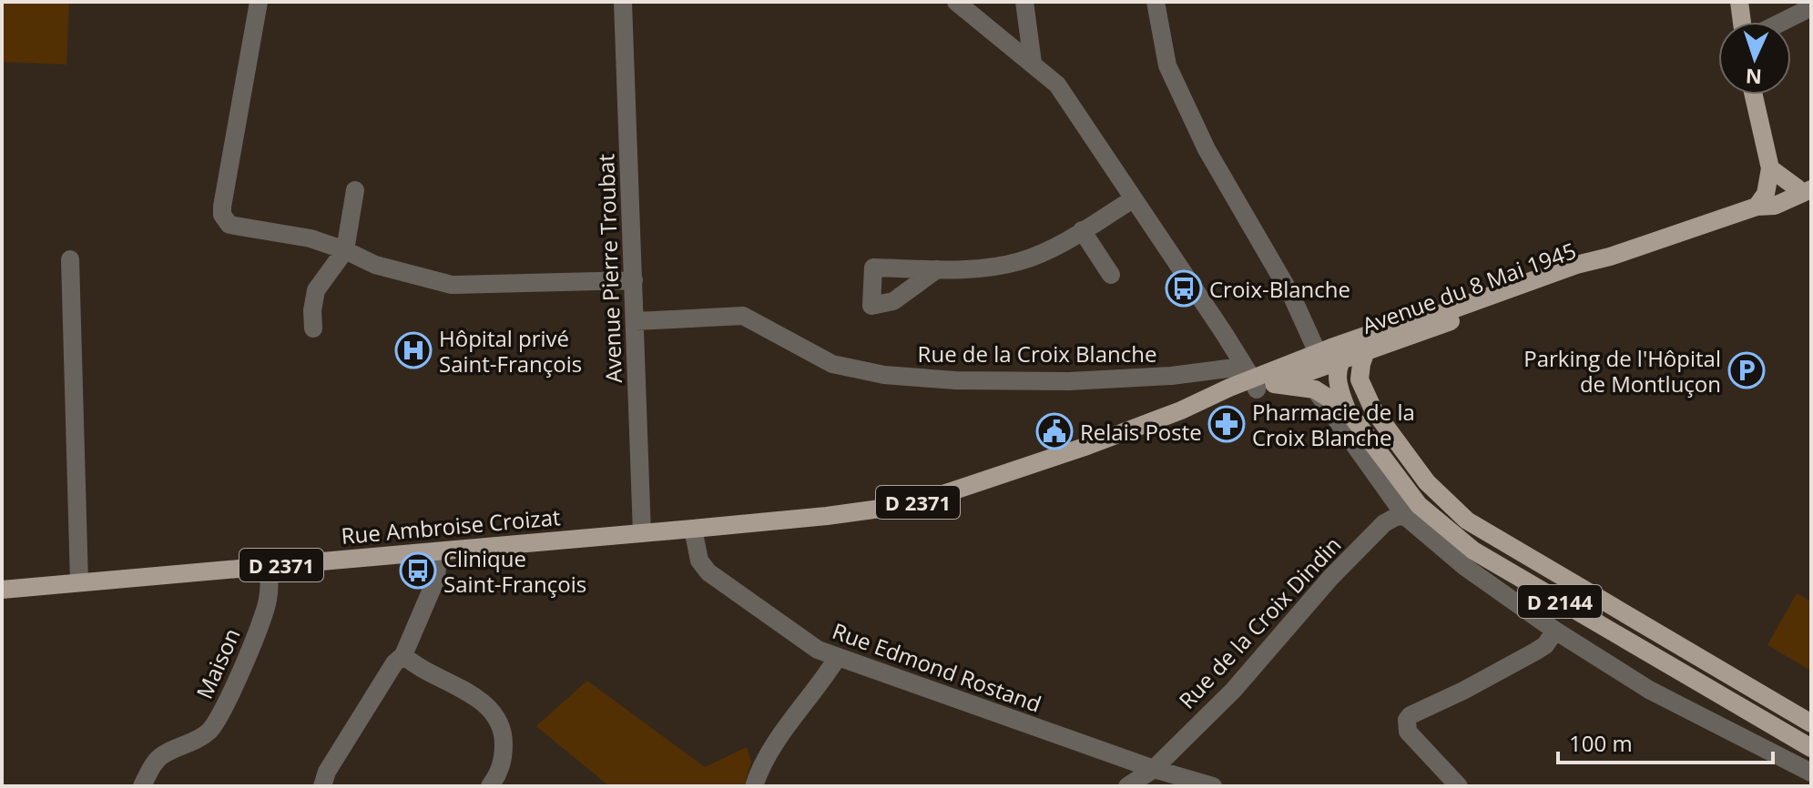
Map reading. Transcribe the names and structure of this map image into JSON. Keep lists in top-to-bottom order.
{
  "streets": {
    "main road": [
      "Avenue du 8 Mai 1945",
      "D 2371",
      "Rue Ambroise Croizat",
      "D 2144"
    ],
    "street": [
      "Avenue Pierre Troubat",
      "Rue de la Croix Blanche",
      "Rue de la Croix Dindin",
      "Maison",
      "Rue Edmond Rostand"
    ]
  },
  "crossings": [
    ["Avenue Pierre Troubat", "Avenue du 8 Mai 1945"],
    ["Avenue Pierre Troubat", "Rue de la Croix Blanche"],
    ["Avenue Pierre Troubat", "Rue Ambroise Croizat"],
    ["Avenue du 8 Mai 1945", "Rue de la Croix Blanche"],
    ["Avenue du 8 Mai 1945", "Rue Ambroise Croizat"],
    ["Avenue du 8 Mai 1945", "D 2144"],
    ["Avenue du 8 Mai 1945", "Rue Edmond Rostand"],
    ["Rue Ambroise Croizat", "Maison"],
    ["Rue de la Croix Dindin", "Rue Edmond Rostand"]
  ],
  "places": {
    "bus stop": ["Croix-Blanche", "Clinique Saint-François"],
    "hospital": ["Hôpital privé Saint-François"],
    "parking": ["Parking de l'Hôpital de Montluçon"],
    "pharmacy": ["Pharmacie de la Croix Blanche"],
    "public building": ["Relais Poste"]
  },
  "scale_bar": "100 m",
  "north": "bottom"
}
